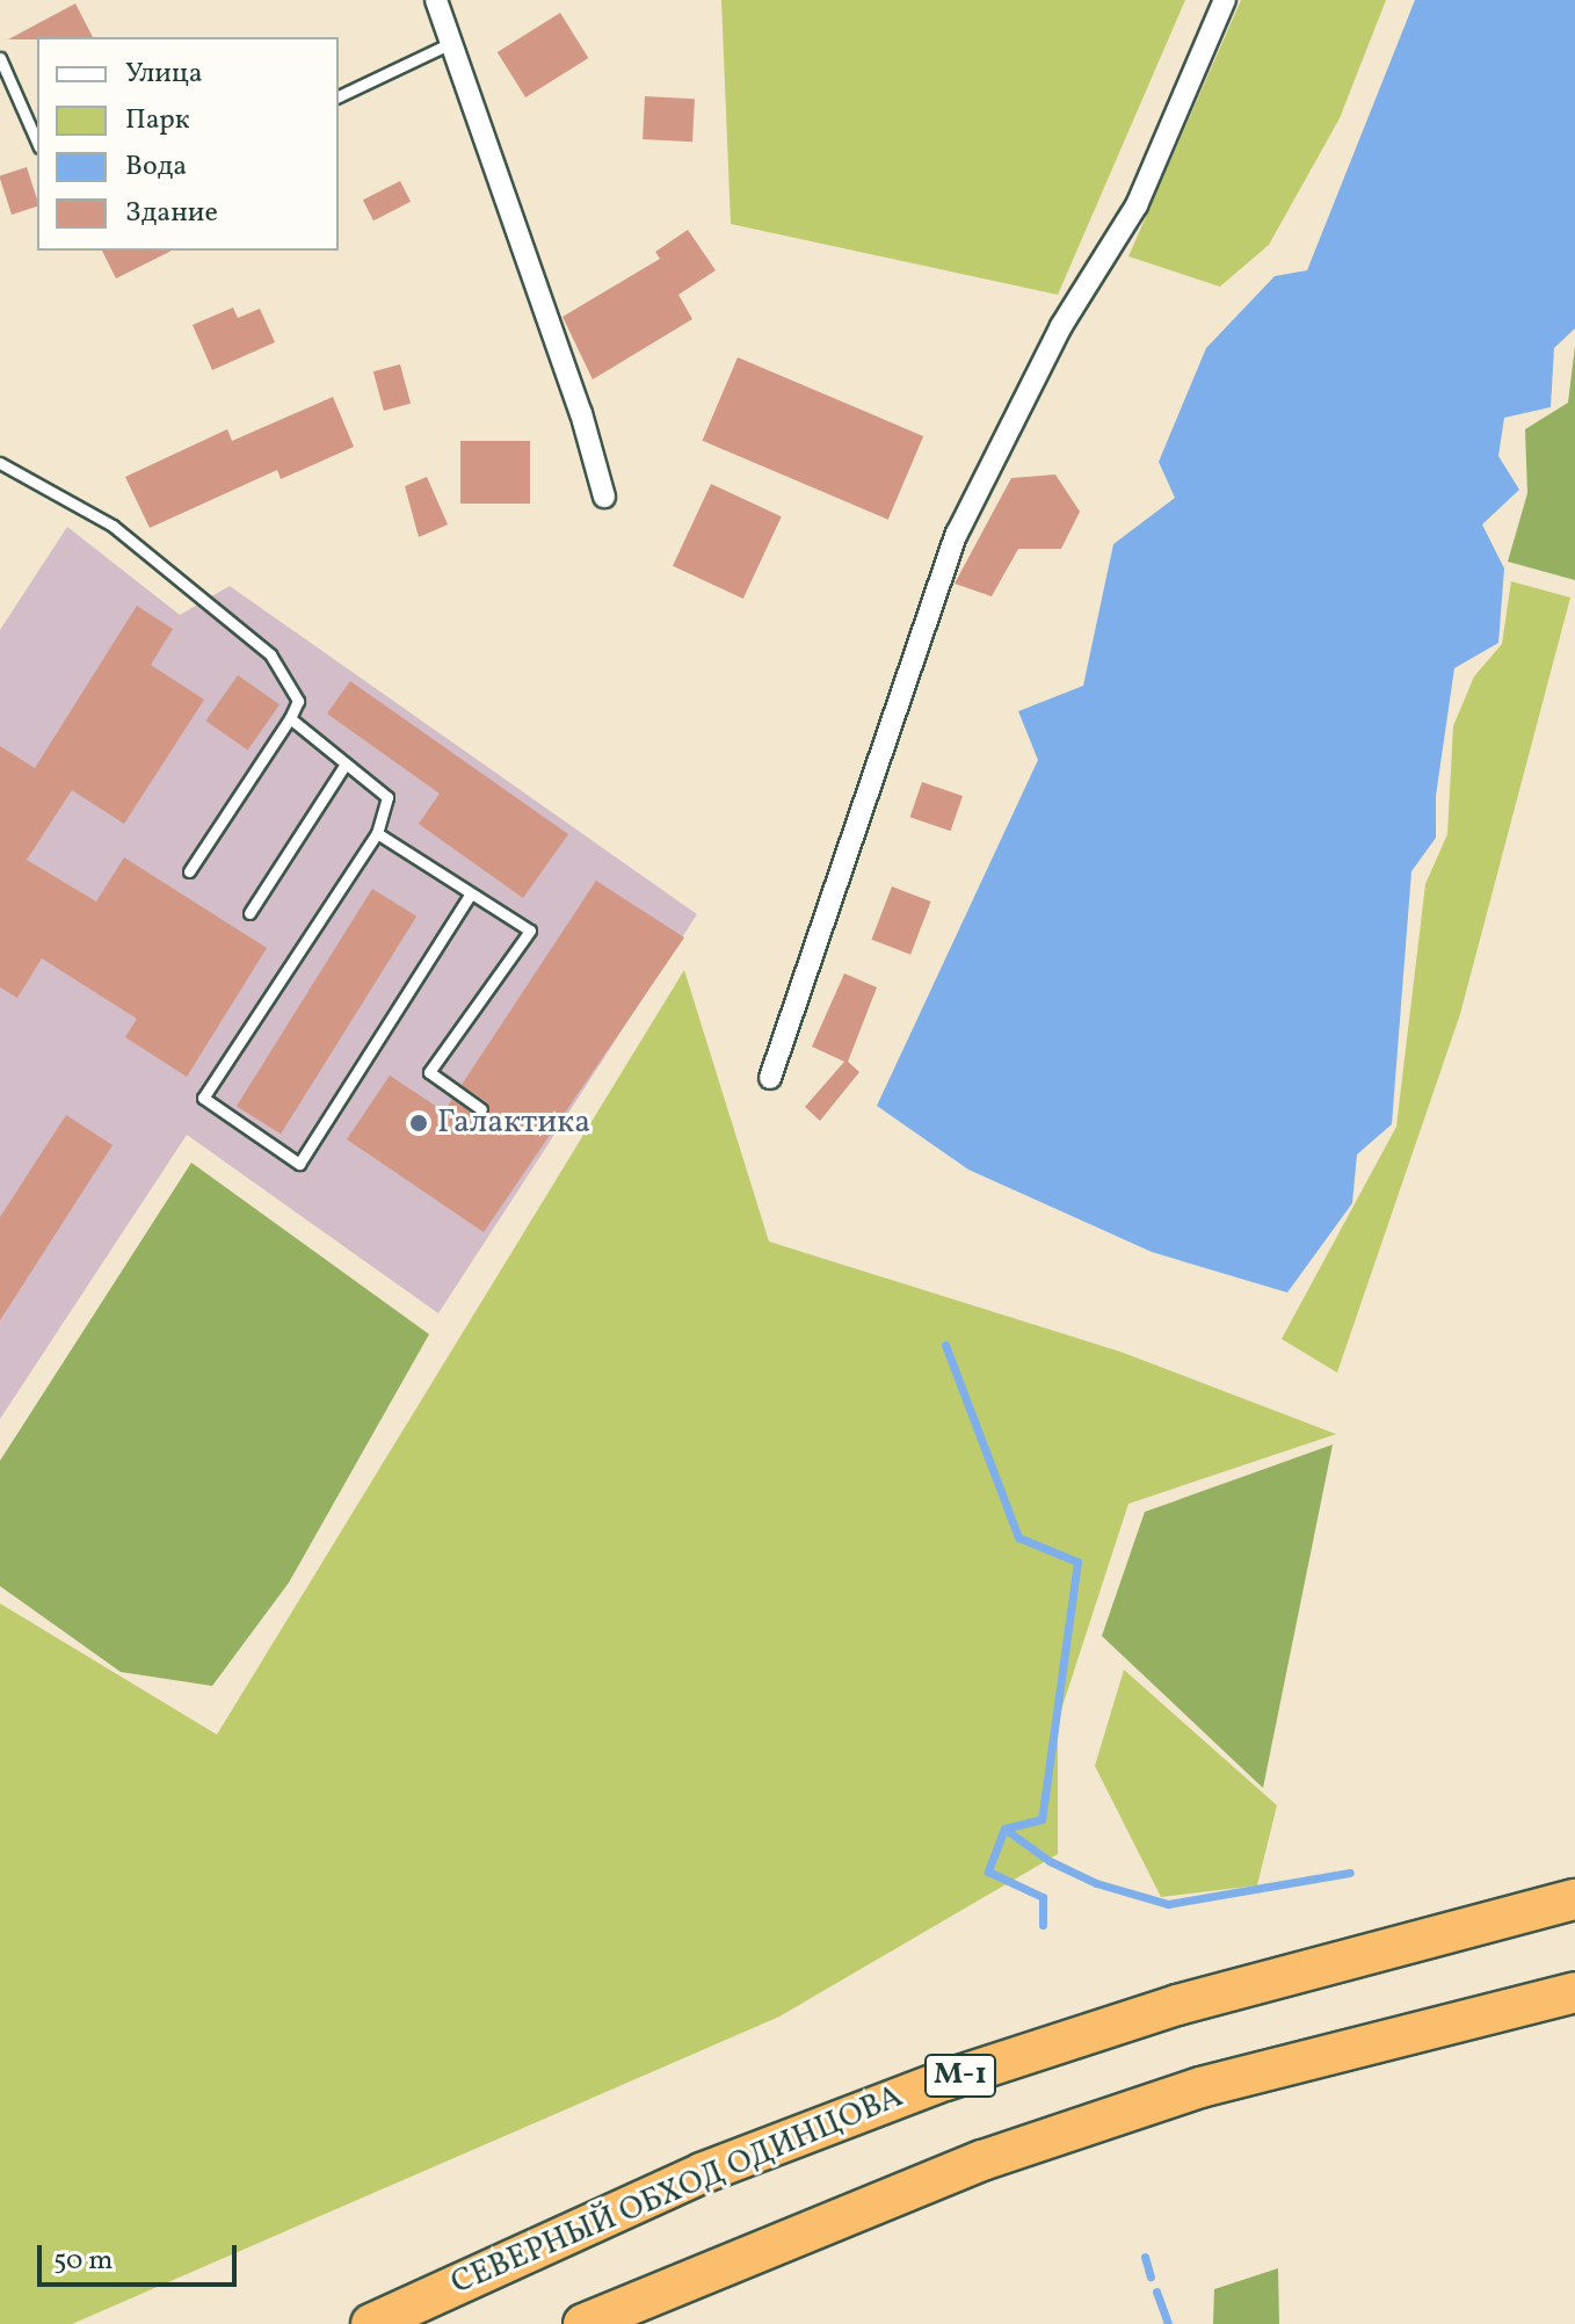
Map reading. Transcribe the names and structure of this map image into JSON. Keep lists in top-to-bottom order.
{
  "streets": {
    "highway": ["М-1", "СЕВЕРНЫЙ ОБХОД ОДИНЦОВА"]
  },
  "places": ["Галактика"],
  "legend": [
    "Улица",
    "Парк",
    "Вода",
    "Здание"
  ],
  "scale_bar": "50 m"
}
